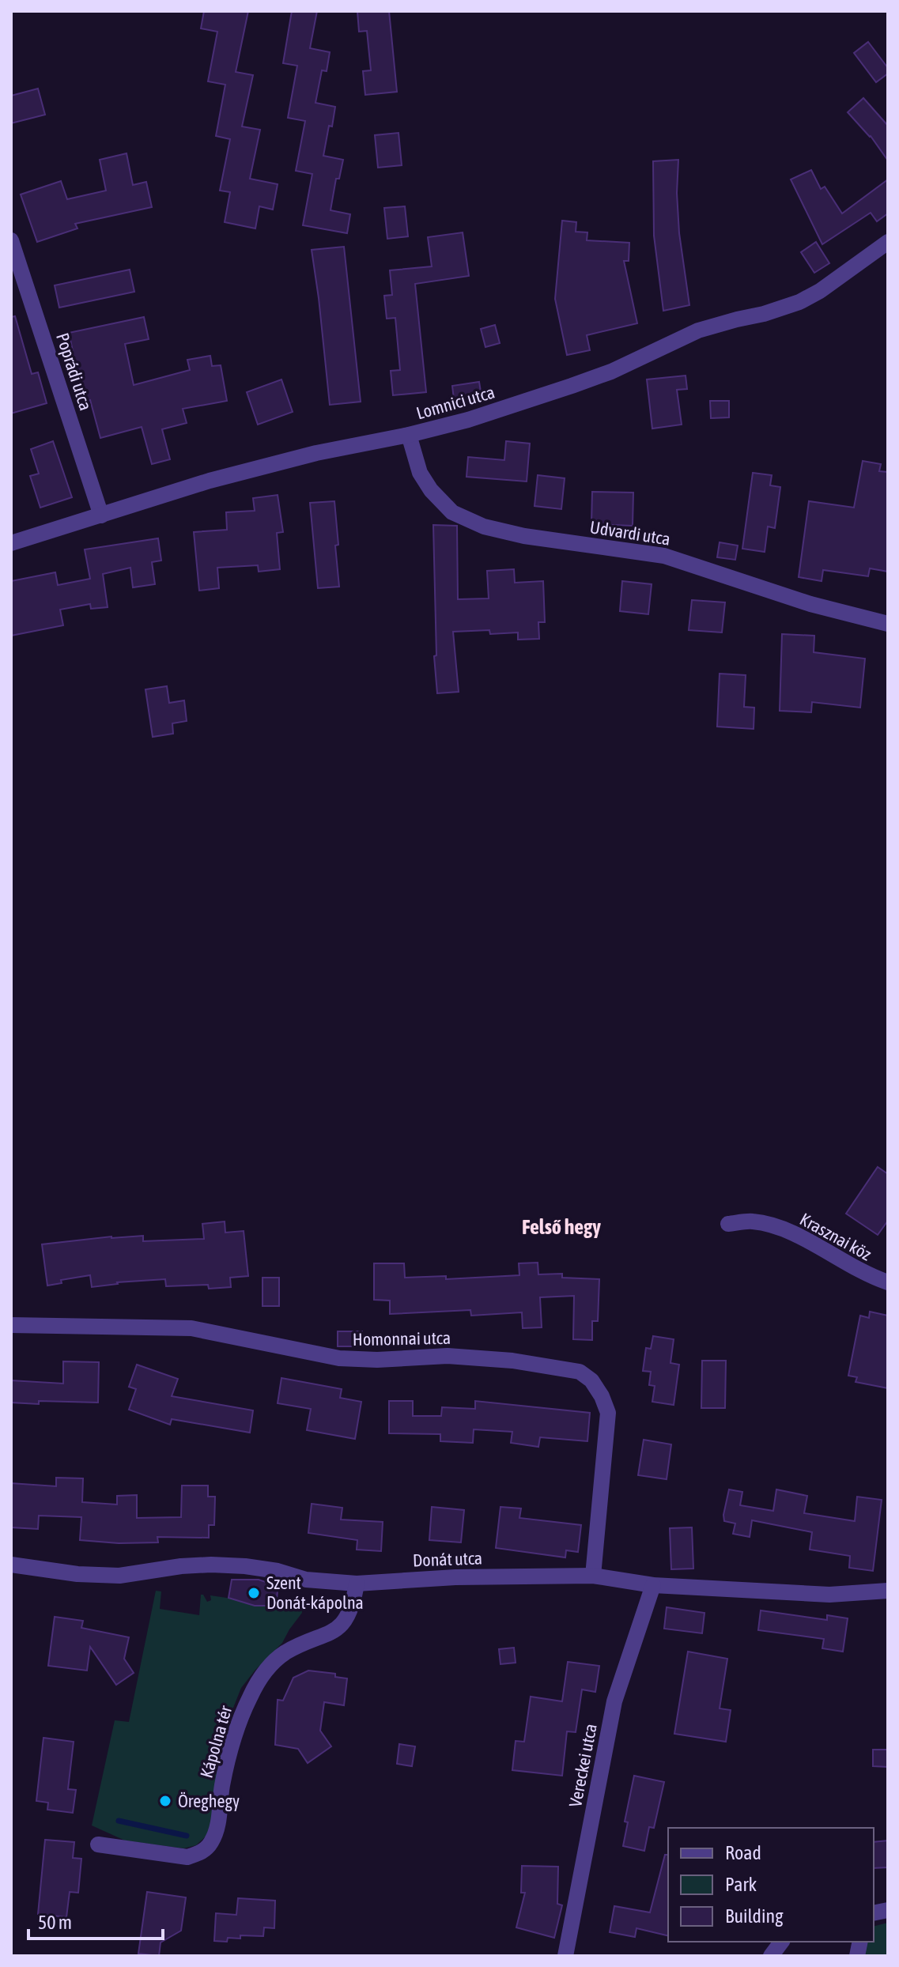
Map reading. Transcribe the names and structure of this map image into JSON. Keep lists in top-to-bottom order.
{
  "streets": {
    "street": [
      "Poprádi utca",
      "Lomnici utca",
      "Udvardi utca",
      "Krasznai köz",
      "Homonnai utca",
      "Donát utca",
      "Kápolna tér",
      "Vereckei utca"
    ]
  },
  "crossings": [
    ["Poprádi utca", "Lomnici utca"],
    ["Lomnici utca", "Udvardi utca"],
    ["Homonnai utca", "Donát utca"],
    ["Donát utca", "Kápolna tér"],
    ["Donát utca", "Vereckei utca"]
  ],
  "districts": ["Felső hegy"],
  "places": ["Szent Donát-kápolna", "Öreghegy"],
  "legend": ["Road", "Park", "Building"],
  "scale_bar": "50 m"
}
